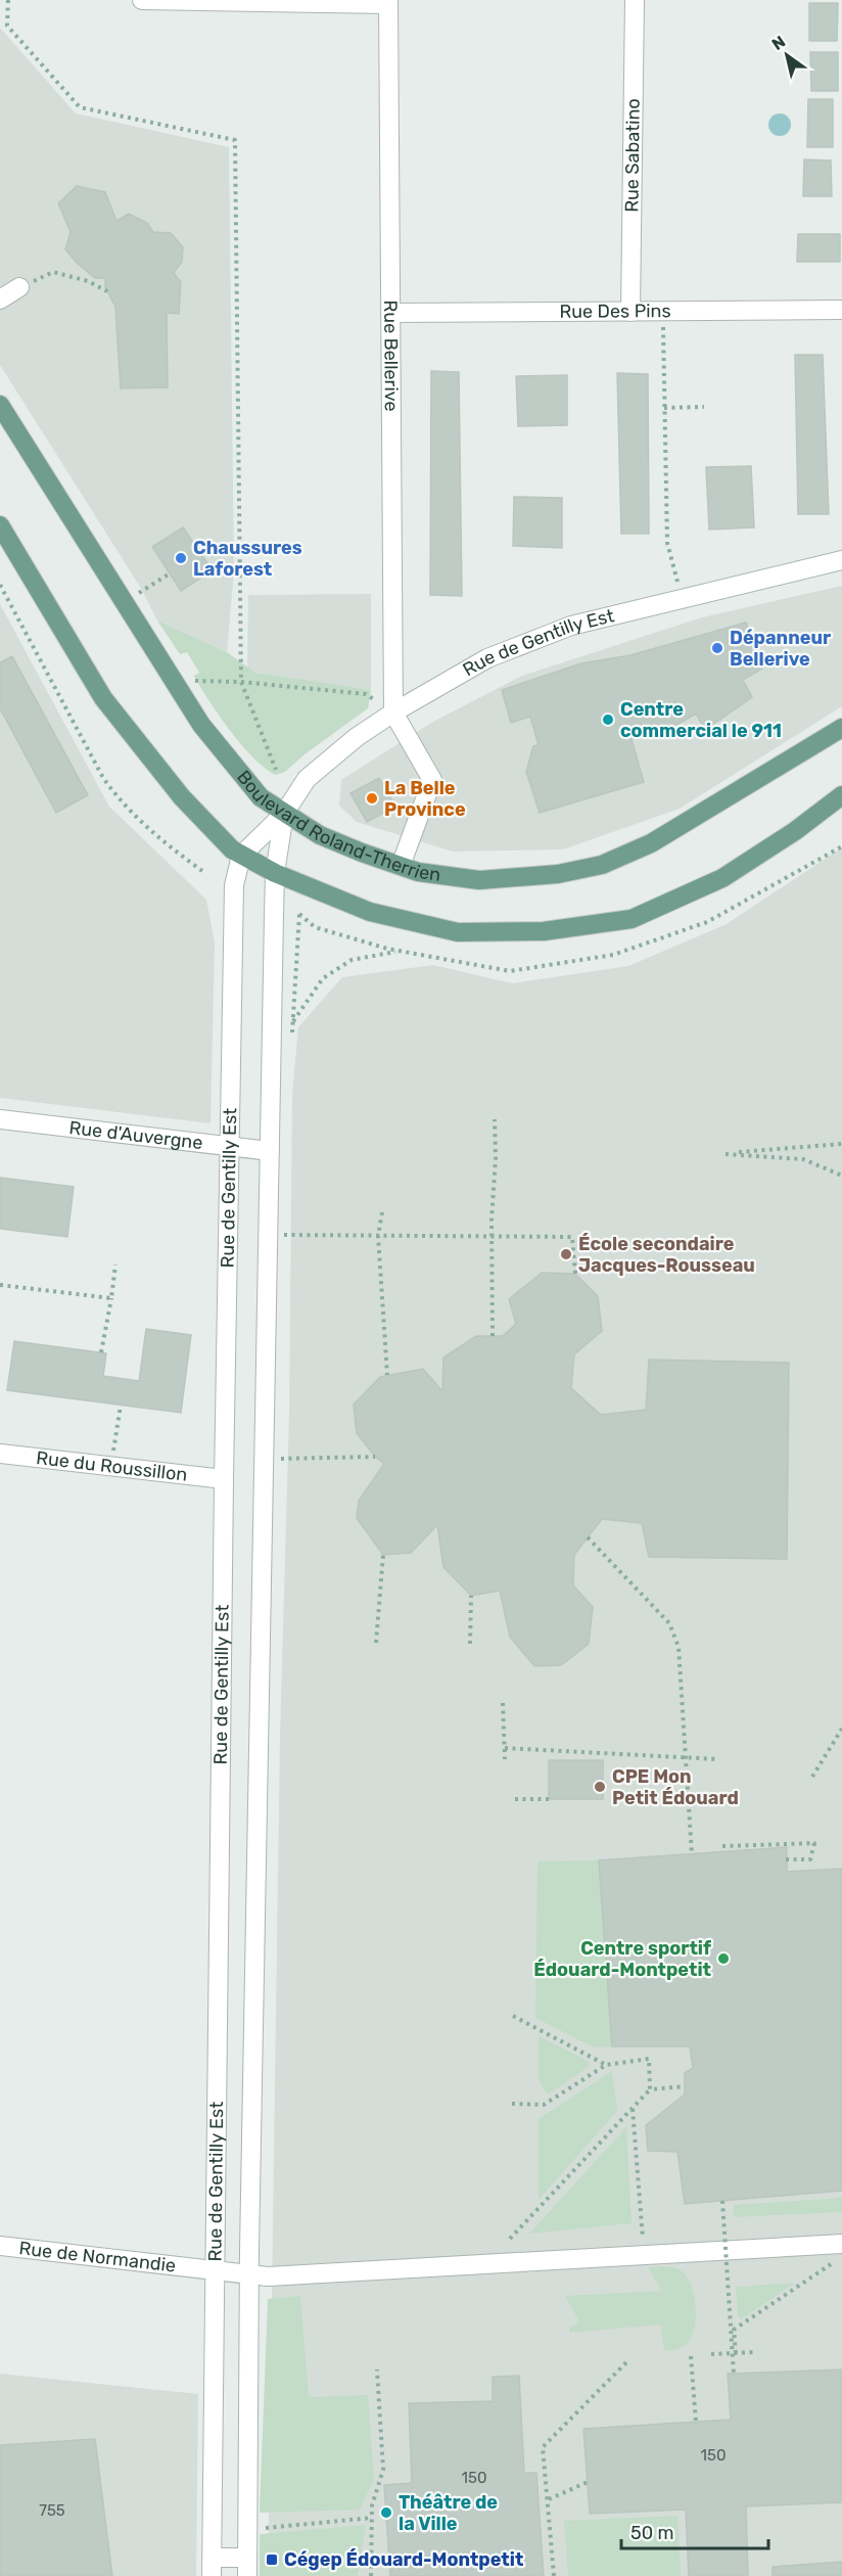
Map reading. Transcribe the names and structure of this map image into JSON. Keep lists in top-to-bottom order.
{
  "streets": {
    "main road": ["Boulevard Roland-Therrien"],
    "street": [
      "Rue Sabatino",
      "Rue Des Pins",
      "Rue Bellerive",
      "Rue de Gentilly Est",
      "Rue d'Auvergne",
      "Rue du Roussillon",
      "Rue de Normandie"
    ]
  },
  "crossings": [
    ["Rue Sabatino", "Rue Des Pins"],
    ["Rue Des Pins", "Rue Bellerive"],
    ["Rue Bellerive", "Rue de Gentilly Est"],
    ["Rue de Gentilly Est", "Boulevard Roland-Therrien"],
    ["Rue de Gentilly Est", "Rue d'Auvergne"],
    ["Rue de Gentilly Est", "Rue du Roussillon"],
    ["Rue de Gentilly Est", "Rue de Normandie"]
  ],
  "places": {
    "other": [
      "Chaussures Laforest",
      "Dépanneur Bellerive",
      "Centre commercial le 911",
      "La Belle Province",
      "École secondaire Jacques-Rousseau",
      "CPE Mon Petit Édouard",
      "Centre sportif Édouard-Montpetit",
      "Théâtre de la Ville"
    ],
    "transit": ["Cégep Édouard-Montpetit"]
  },
  "house_numbers": ["150", "150", "755"],
  "scale_bar": "50 m",
  "north": "top left"
}
